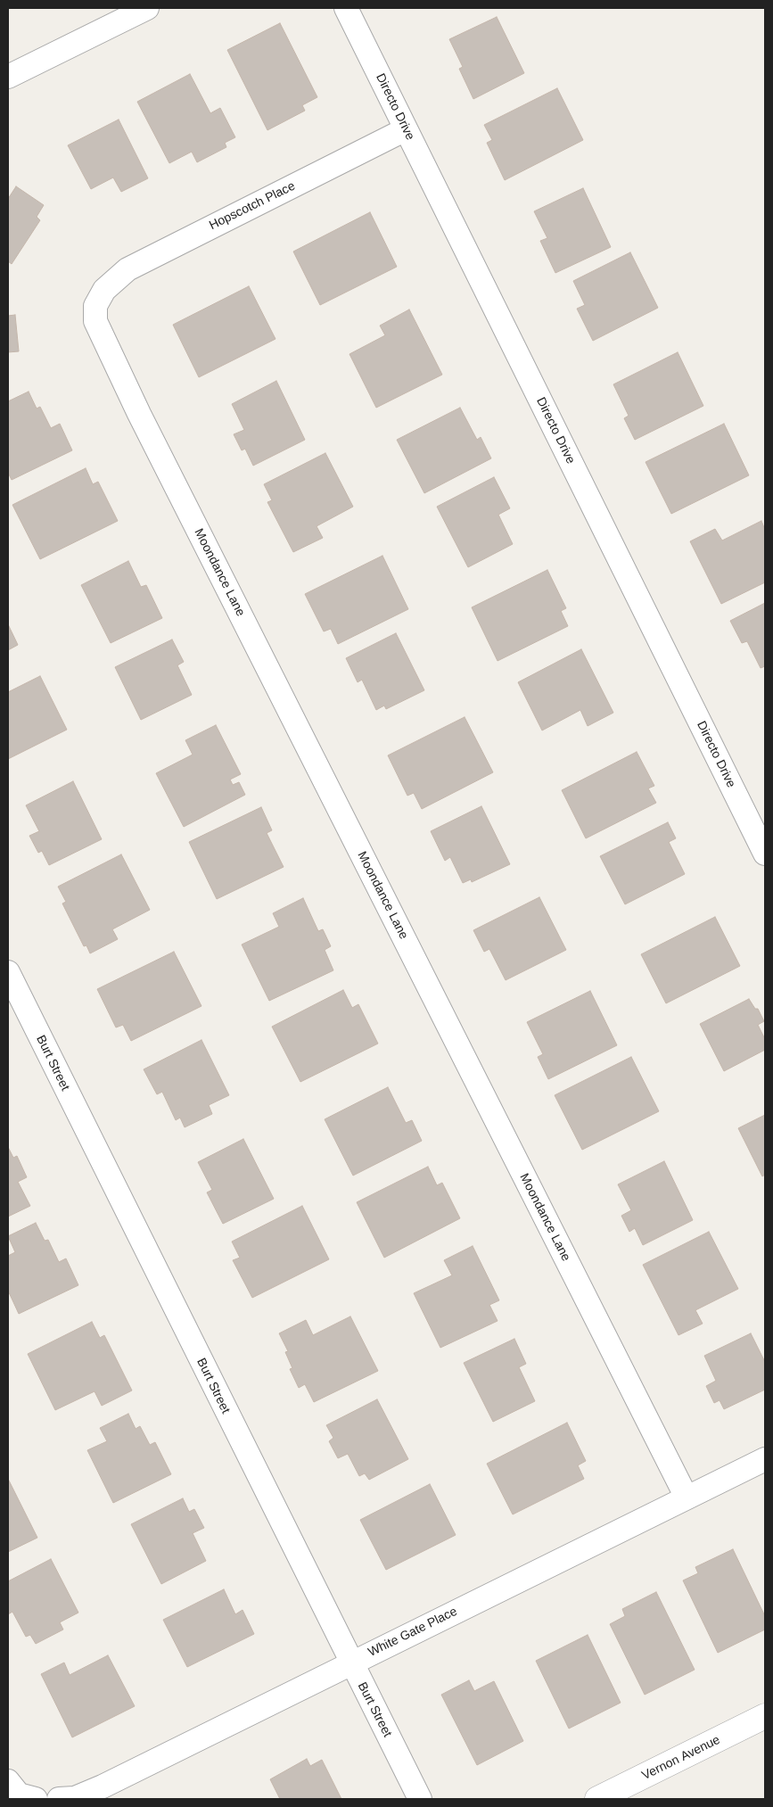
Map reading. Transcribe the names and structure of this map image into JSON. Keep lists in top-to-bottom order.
{
  "streets": {
    "street": [
      "Directo Drive",
      "Hopscotch Place",
      "Moondance Lane",
      "Burt Street",
      "White Gate Place",
      "Vernon Avenue"
    ]
  },
  "crossings": [
    ["Directo Drive", "Hopscotch Place"],
    ["Hopscotch Place", "Moondance Lane"],
    ["Moondance Lane", "White Gate Place"],
    ["Burt Street", "White Gate Place"]
  ]
}
